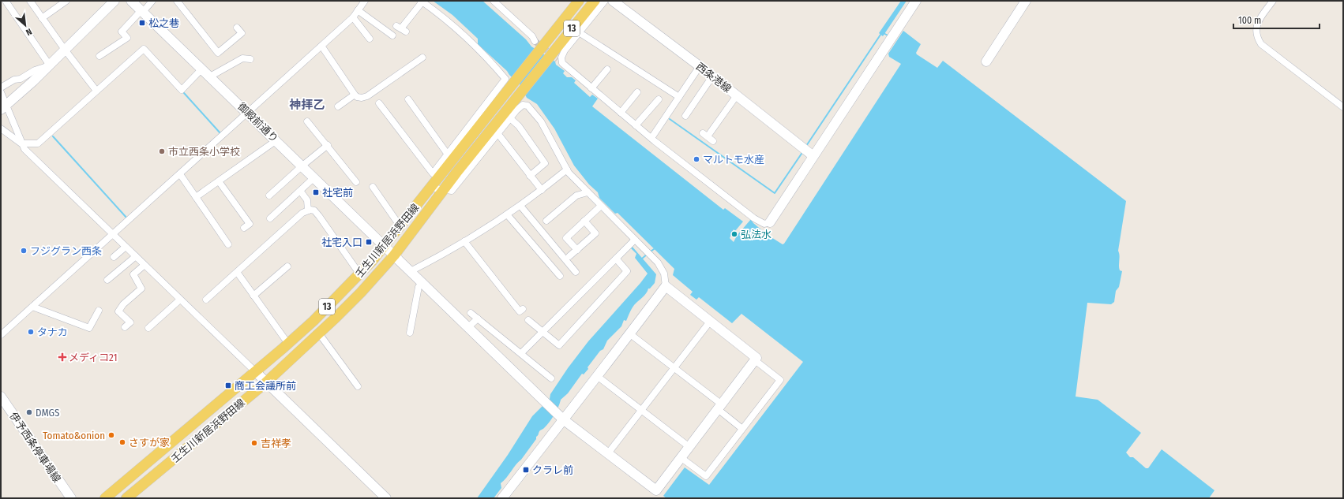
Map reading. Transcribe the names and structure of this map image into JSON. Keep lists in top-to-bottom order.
{
  "streets": {
    "main road": ["13", "壬生川新居浜野田線"],
    "street": ["西条港線", "御殿前通り", "伊予西条停車場線"]
  },
  "crossings": [
    ["御殿前通り", "壬生川新居浜野田線"]
  ],
  "districts": ["神拝乙"],
  "places": {
    "transit": [
      "松之巷",
      "社宅前",
      "社宅入口",
      "商工会議所前",
      "クラレ前"
    ],
    "other": [
      "市立西条小学校",
      "マルトモ水産",
      "弘法水",
      "フジグラン西条",
      "タナカ",
      "DMGS",
      "Tomato&onion",
      "さすが家",
      "吉祥孝"
    ],
    "health": ["メディコ21"]
  },
  "scale_bar": "100 m",
  "north": "bottom right"
}
